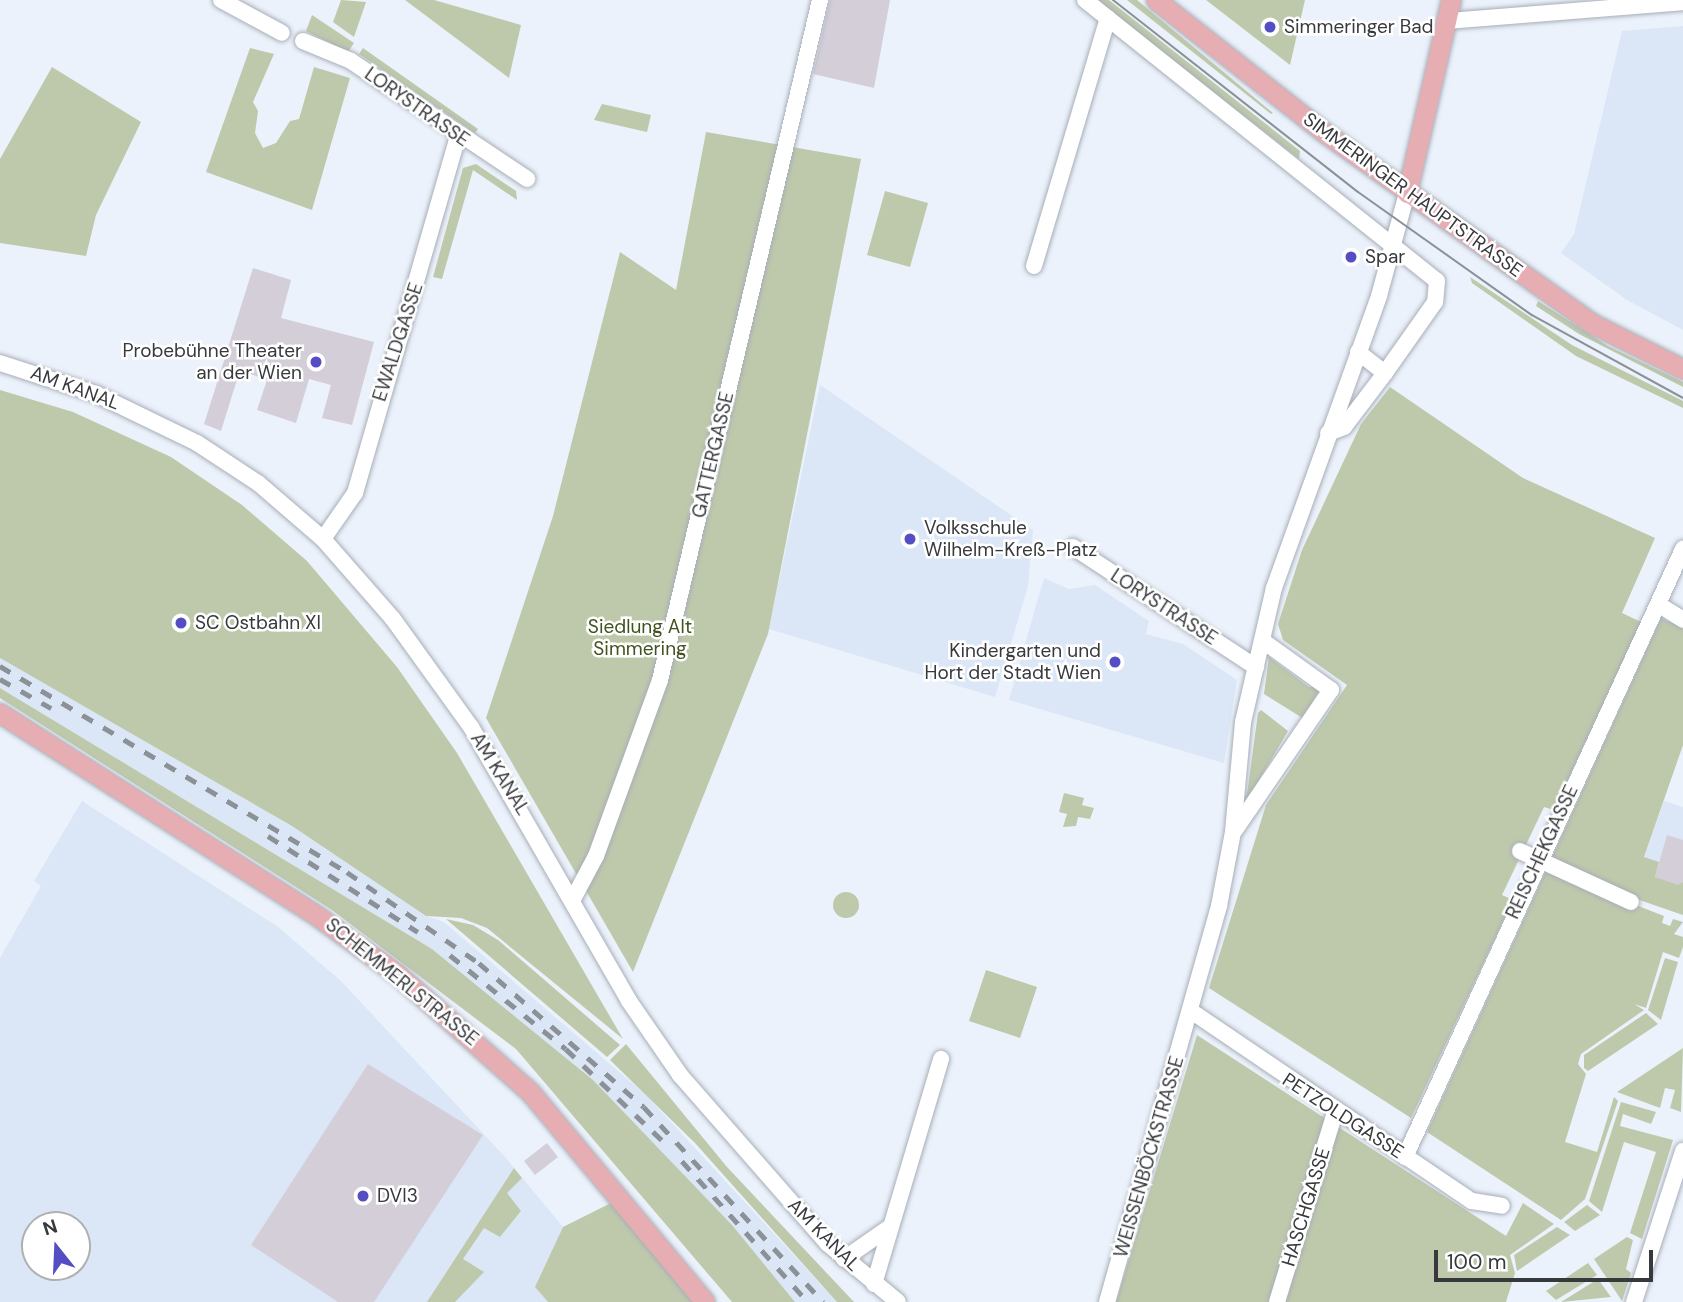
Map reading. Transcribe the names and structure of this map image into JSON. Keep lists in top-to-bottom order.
{
  "streets": {
    "main road": ["SIMMERINGER HAUPTSTRASSE", "SCHEMMERLSTRASSE"],
    "street": [
      "LORYSTRASSE",
      "EWALDGASSE",
      "AM KANAL",
      "GATTERGASSE",
      "REISCHEKGASSE",
      "PETZOLDGASSE",
      "WEISSENBÖCKSTRASSE",
      "HASCHGASSE"
    ]
  },
  "crossings": [
    ["LORYSTRASSE", "EWALDGASSE"],
    ["EWALDGASSE", "AM KANAL"],
    ["AM KANAL", "GATTERGASSE"],
    ["REISCHEKGASSE", "PETZOLDGASSE"],
    ["PETZOLDGASSE", "WEISSENBÖCKSTRASSE"],
    ["PETZOLDGASSE", "HASCHGASSE"]
  ],
  "parks": ["Siedlung Alt Simmering"],
  "places": [
    "Simmeringer Bad",
    "Spar",
    "Probebühne Theater an der Wien",
    "Volksschule Wilhelm-Kreß-Platz",
    "SC Ostbahn XI",
    "Kindergarten und Hort der Stadt Wien",
    "DVI3"
  ],
  "scale_bar": "100 m",
  "north": "top"
}
